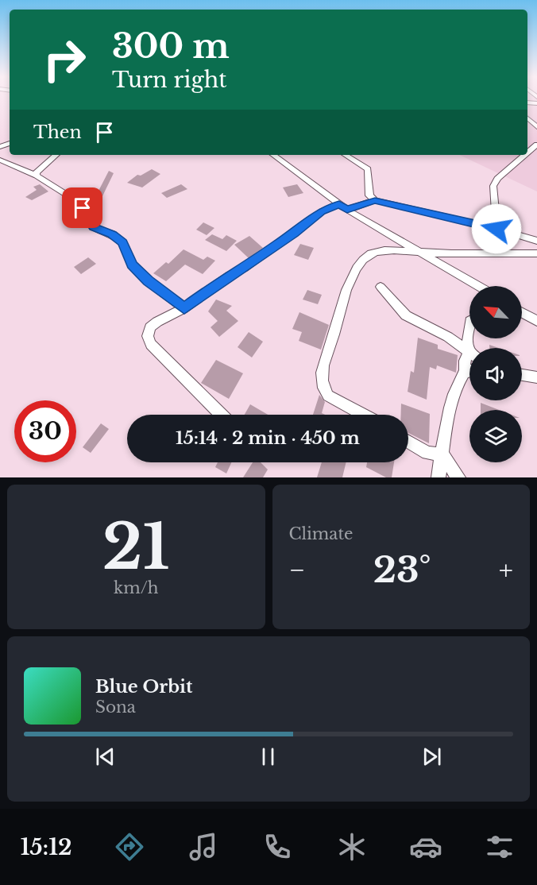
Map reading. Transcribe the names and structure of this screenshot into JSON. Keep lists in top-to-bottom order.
{
  "north": "top left",
  "page": {
    "turn": ["300 m", "Turn right"],
    "then": "Then",
    "limit": "30",
    "trip": "15:14 · 2 min · 450 m",
    "tile": [
      ["21", "km/h"],
      "Climate"
    ],
    "heat": ["−", "23°", "+"],
    "song": ["Blue Orbit", "Sona"],
    "tabs": "15:12"
  }
}
